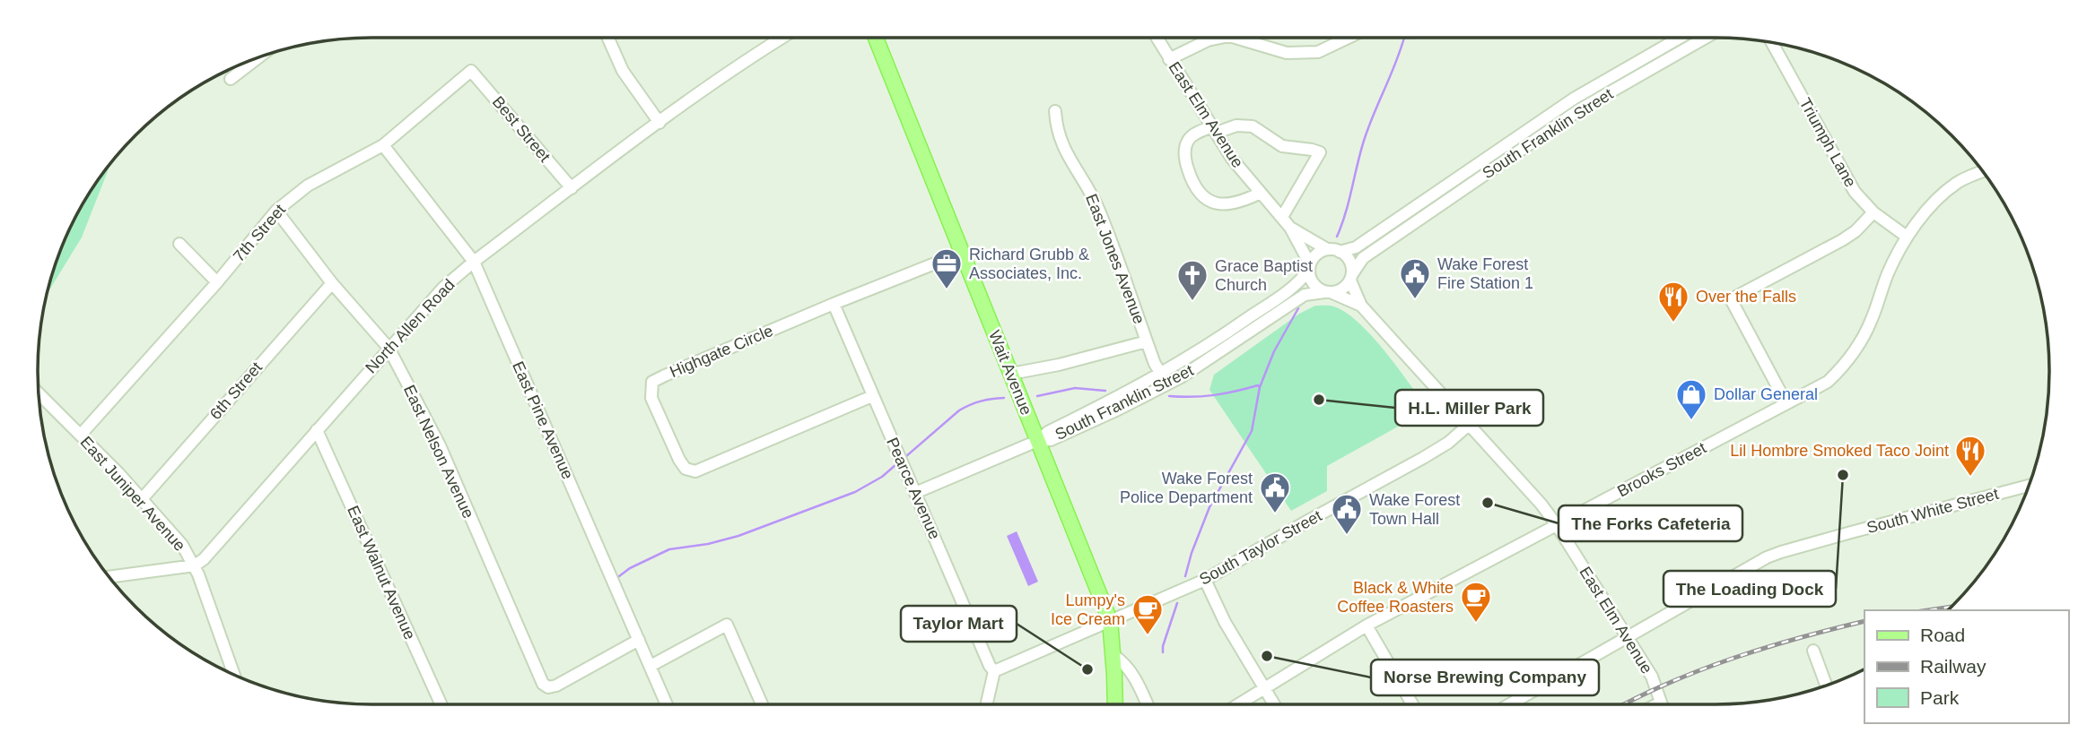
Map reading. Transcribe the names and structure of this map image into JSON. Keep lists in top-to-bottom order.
{
  "streets": {
    "main road": ["Wait Avenue"],
    "street": [
      "East Elm Avenue",
      "Best Street",
      "South Franklin Street",
      "Triumph Lane",
      "7th Street",
      "East Jones Avenue",
      "North Allen Road",
      "Highgate Circle",
      "6th Street",
      "East Pine Avenue",
      "East Nelson Avenue",
      "Brooks Street",
      "Pearce Avenue",
      "East Juniper Avenue",
      "South White Street",
      "South Taylor Street",
      "East Walnut Avenue"
    ]
  },
  "crossings": [
    ["East Elm Avenue", "South Franklin Street"],
    ["East Elm Avenue", "Brooks Street"],
    ["East Elm Avenue", "South White Street"],
    ["East Elm Avenue", "South Taylor Street"],
    ["Best Street", "7th Street"],
    ["Best Street", "North Allen Road"],
    ["South Franklin Street", "East Jones Avenue"],
    ["South Franklin Street", "Wait Avenue"],
    ["Triumph Lane", "Brooks Street"],
    ["7th Street", "East Pine Avenue"],
    ["7th Street", "East Nelson Avenue"],
    ["7th Street", "East Juniper Avenue"],
    ["North Allen Road", "East Pine Avenue"],
    ["North Allen Road", "East Nelson Avenue"],
    ["North Allen Road", "East Juniper Avenue"],
    ["North Allen Road", "East Walnut Avenue"],
    ["Highgate Circle", "Wait Avenue"],
    ["Highgate Circle", "Pearce Avenue"],
    ["Wait Avenue", "South Taylor Street"],
    ["6th Street", "East Nelson Avenue"],
    ["6th Street", "East Juniper Avenue"],
    ["East Pine Avenue", "East Nelson Avenue"],
    ["Pearce Avenue", "South Taylor Street"]
  ],
  "places": {
    "office": ["Richard Grubb & Associates, Inc."],
    "public building": ["Wake Forest Fire Station 1", "Wake Forest Police Department", "Wake Forest Town Hall"],
    "church": ["Grace Baptist Church"],
    "restaurant": ["Over the Falls", "Lil Hombre Smoked Taco Joint"],
    "other": [
      "H.L. Miller Park",
      "The Loading Dock",
      "The Forks Cafeteria",
      "Norse Brewing Company",
      "Taylor Mart"
    ],
    "shop": ["Dollar General"],
    "cafe": ["Black & White Coffee Roasters", "Lumpy's Ice Cream"]
  },
  "legend": ["Road", "Railway", "Park"]
}
